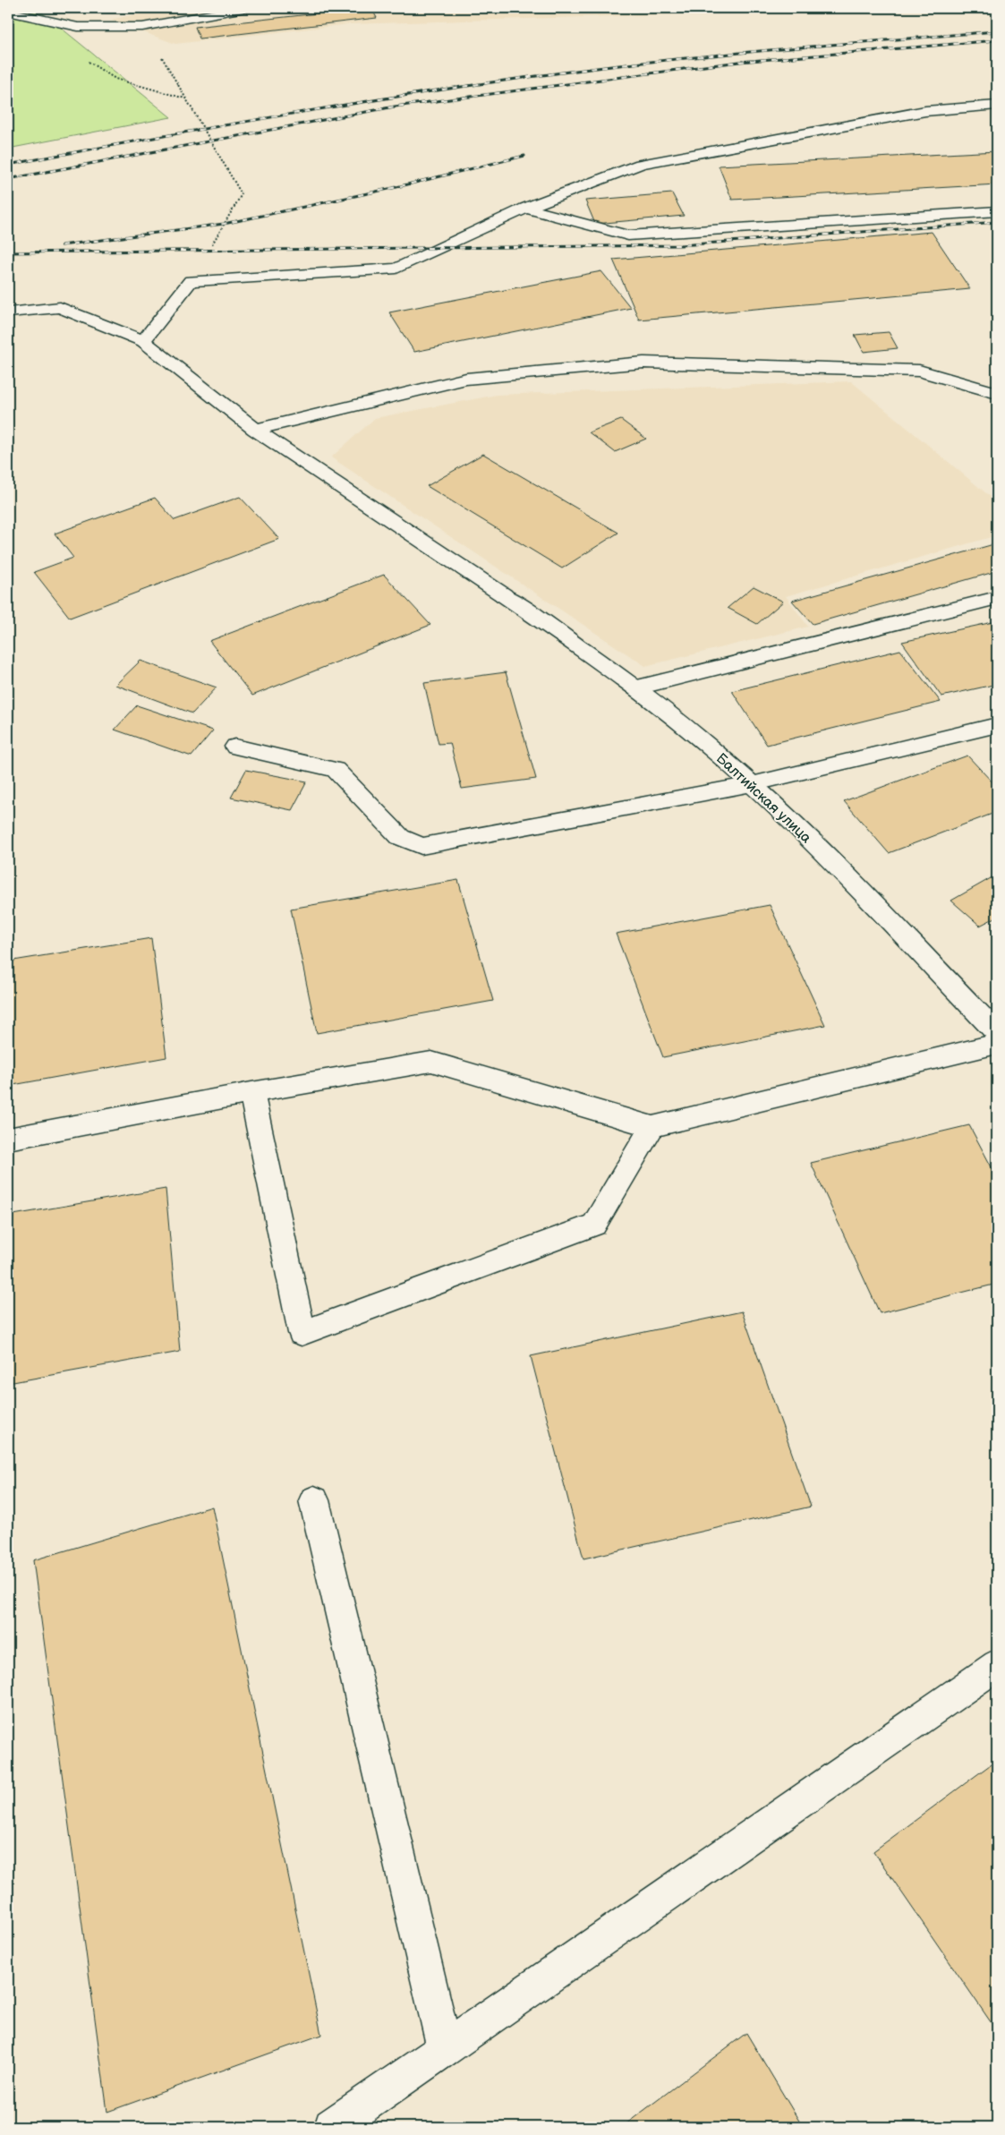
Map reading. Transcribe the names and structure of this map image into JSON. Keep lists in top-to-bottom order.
{
  "streets": {
    "street": ["Балтийская улица"]
  }
}
